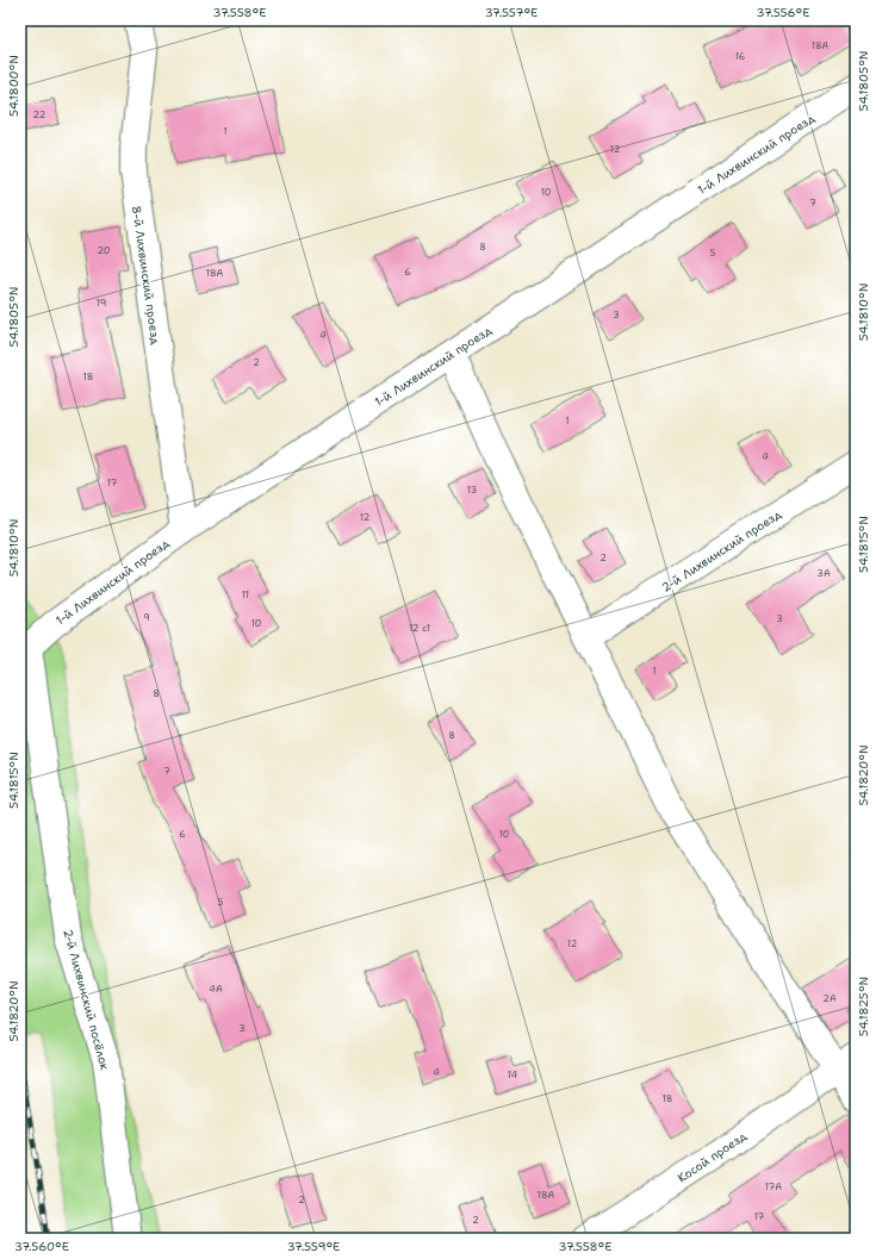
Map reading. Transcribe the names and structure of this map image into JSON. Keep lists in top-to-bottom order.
{
  "streets": {
    "street": [
      "1-й Лихвинский проезд",
      "8-й Лихвинский проезд",
      "2-й Лихвинский проезд",
      "2-й Лихвинский посёлок",
      "Косой проезд"
    ]
  },
  "crossings": [
    ["1-й Лихвинский проезд", "8-й Лихвинский проезд"],
    ["1-й Лихвинский проезд", "2-й Лихвинский посёлок"]
  ],
  "house_numbers": [
    "18А",
    "16",
    "22",
    "1",
    "12",
    "10",
    "7",
    "8",
    "20",
    "5",
    "6",
    "18А",
    "19",
    "3",
    "4",
    "2",
    "18",
    "1",
    "4",
    "17",
    "13",
    "12",
    "2",
    "3А",
    "11",
    "9",
    "3",
    "10",
    "12 с1",
    "1",
    "8",
    "8",
    "7",
    "6",
    "10",
    "5",
    "12",
    "4А",
    "2А",
    "3",
    "4",
    "14",
    "18",
    "17А",
    "18А",
    "2",
    "17",
    "2"
  ],
  "coordinates": [
    "37.558°E",
    "37.557°E",
    "37.556°E",
    "54.1805°N",
    "54.1800°N",
    "54.1810°N",
    "54.1815°N",
    "54.1820°N",
    "54.1825°N",
    "37.560°E",
    "37.559°E"
  ]
}
